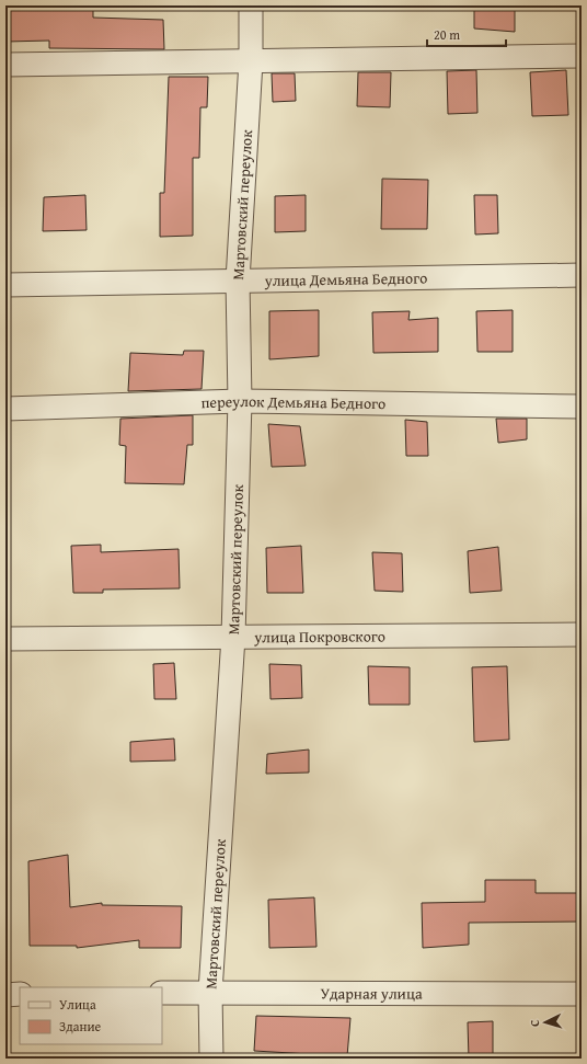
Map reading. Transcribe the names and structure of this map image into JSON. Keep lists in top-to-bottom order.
{
  "streets": {
    "street": [
      "Мартовский переулок",
      "улица Демьяна Бедного",
      "переулок Демьяна Бедного",
      "улица Покровского",
      "Ударная улица"
    ]
  },
  "crossings": [
    ["Мартовский переулок", "улица Демьяна Бедного"],
    ["Мартовский переулок", "переулок Демьяна Бедного"],
    ["Мартовский переулок", "улица Покровского"],
    ["Мартовский переулок", "Ударная улица"]
  ],
  "legend": ["Улица", "Здание"],
  "scale_bar": "20 m",
  "north": "left"
}
